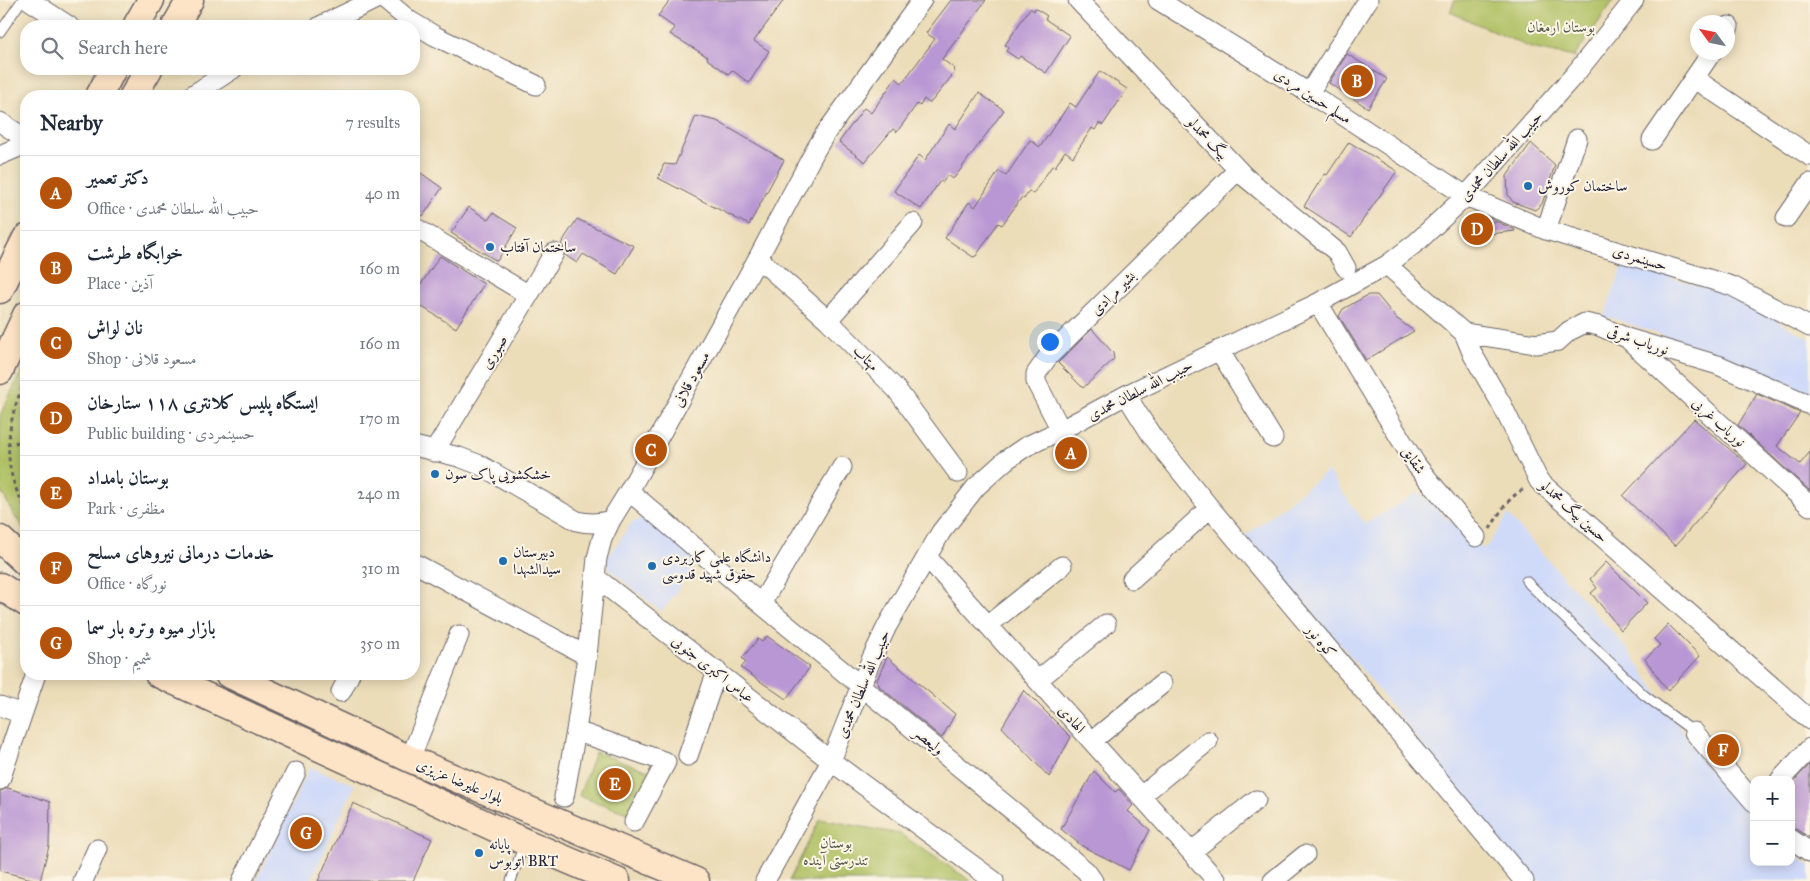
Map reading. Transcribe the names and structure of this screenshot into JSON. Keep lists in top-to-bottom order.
{
  "streets": {
    "main road": ["بلوار علیرضا عزیزی"],
    "street": [
      "مسلم حسین مردی",
      "بیگ محمدلو",
      "حبیب الله سلطان محمدی",
      "حسینمردی",
      "بشیر مرادی",
      "نوریاب شرقی",
      "صبوری",
      "مهتاب",
      "مسعود قلانی",
      "نوریاب غربی",
      "شقایق",
      "حسین بیگ محمدلو",
      "کوه نور",
      "عباس اکبری جنوبی",
      "الهادی",
      "ولیعصر"
    ]
  },
  "crossings": [
    ["مسلم حسین مردی", "حبیب الله سلطان محمدی"],
    ["مسلم حسین مردی", "حسینمردی"],
    ["بیگ محمدلو", "بشیر مرادی"],
    ["حبیب الله سلطان محمدی", "حسینمردی"],
    ["حبیب الله سلطان محمدی", "بشیر مرادی"],
    ["حبیب الله سلطان محمدی", "شقایق"],
    ["حبیب الله سلطان محمدی", "حسین بیگ محمدلو"],
    ["حبیب الله سلطان محمدی", "کوه نور"],
    ["حبیب الله سلطان محمدی", "عباس اکبری جنوبی"],
    ["حبیب الله سلطان محمدی", "الهادی"],
    ["حبیب الله سلطان محمدی", "ولیعصر"],
    ["نوریاب شرقی", "نوریاب غربی"],
    ["نوریاب شرقی", "حسین بیگ محمدلو"],
    ["مهتاب", "مسعود قلانی"],
    ["مسعود قلانی", "عباس اکبری جنوبی"],
    ["مسعود قلانی", "ولیعصر"]
  ],
  "parks": ["بوستان ارمغان", "بوستان تندرستی آینده"],
  "places": [
    "ساختمان کوروش",
    "ساختمان آفتاب",
    "خشکشویی پاک سون",
    "دبيرستان سیدالشهدا",
    "دانشگاه علمی کاربردی حقوق شهید قدوسی",
    "پایانه اتوبوس BRT"
  ],
  "north": "top left",
  "page": {
    "search": "Search here",
    "pins": [
      "B",
      "D",
      "C",
      "A",
      "F",
      "E",
      "G"
    ],
    "heading": ["Nearby", "7 results"],
    "list": [
      {
        "mark": "A",
        "name": "دکتر تعمیر",
        "note": "Office · حبیب الله سلطان محمدی",
        "value": "40 m"
      },
      {
        "mark": "B",
        "name": "خوابگاه طرشت",
        "note": "Place · آذین",
        "value": "160 m"
      },
      {
        "mark": "C",
        "name": "نان لواش",
        "note": "Shop · مسعود قلانی",
        "value": "160 m"
      },
      {
        "mark": "D",
        "name": "ایستگاه پلیس کلانتری ۱۱۸ ستارخان",
        "note": "Public building · حسینمردی",
        "value": "170 m"
      },
      {
        "mark": "E",
        "name": "بوستان بامداد",
        "note": "Park · مظفری",
        "value": "240 m"
      },
      {
        "mark": "F",
        "name": "خدمات درمانی نیروهای مسلح",
        "note": "Office · نورگاه",
        "value": "310 m"
      },
      {
        "mark": "G",
        "name": "بازار میوه وتره بار سما",
        "note": "Shop · شمیم",
        "value": "350 m"
      }
    ],
    "map_buttons": ["+", "−"]
  }
}
